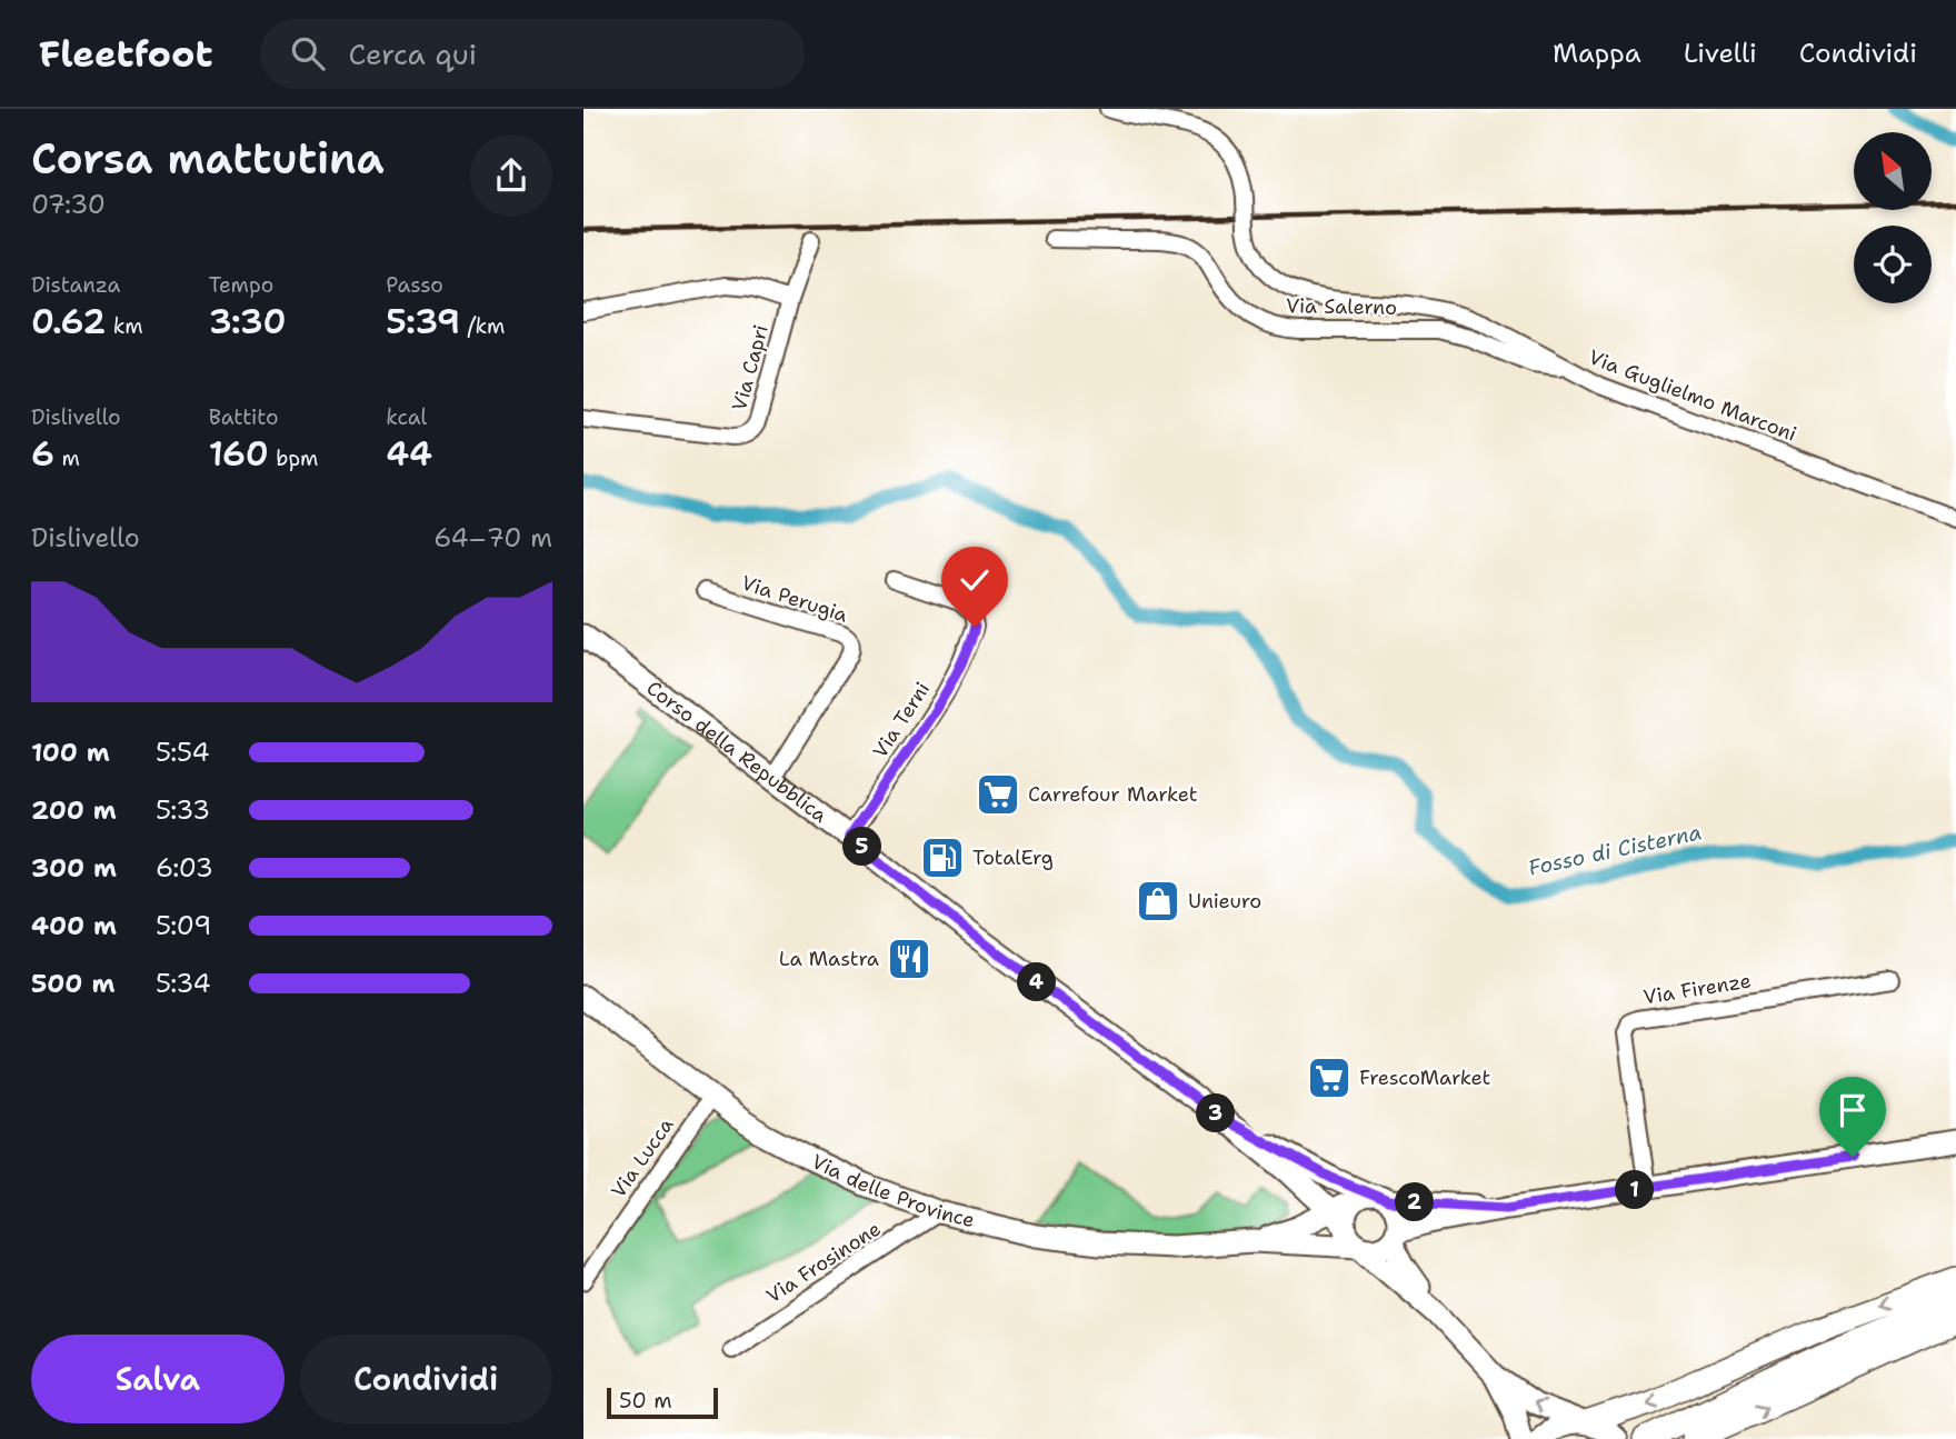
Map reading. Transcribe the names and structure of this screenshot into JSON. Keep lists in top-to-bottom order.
{
  "streets": {
    "main road": ["Corso della Repubblica", "Via delle Province"],
    "street": [
      "Via Salerno",
      "Via Capri",
      "Via Guglielmo Marconi",
      "Via Perugia",
      "Via Terni",
      "Via Firenze",
      "Via Lucca",
      "Via Frosinone"
    ]
  },
  "crossings": [
    ["Via Salerno", "Via Guglielmo Marconi"],
    ["Via Perugia", "Corso della Repubblica"],
    ["Via Terni", "Corso della Repubblica"],
    ["Corso della Repubblica", "Via delle Province"],
    ["Via Lucca", "Via delle Province"],
    ["Via delle Province", "Via Frosinone"]
  ],
  "water": ["Fosso di Cisterna"],
  "places": {
    "supermarket": ["Carrefour Market", "FrescoMarket"],
    "fuel station": ["TotalErg"],
    "shop": ["Unieuro"],
    "restaurant": ["La Mastra"]
  },
  "scale_bar": "50 m",
  "north": "top left",
  "page": {
    "header": "Fleetfoot",
    "search": "Cerca qui",
    "nav": ["Mappa", "Livelli", "Condividi"],
    "heading": ["Corsa mattutina", "07:30"],
    "stats": [
      ["Distanza", "0.62 km"],
      ["Tempo", "3:30"],
      ["Passo", "5:39 /km"],
      ["Dislivello", "6 m"],
      ["Battito", "160 bpm"],
      ["kcal", "44"]
    ],
    "chart": ["Dislivello", "64–70 m"],
    "list": [
      {
        "name": "100 m",
        "note": "5:54"
      },
      {
        "name": "200 m",
        "note": "5:33"
      },
      {
        "name": "300 m",
        "note": "6:03"
      },
      {
        "name": "400 m",
        "note": "5:09"
      },
      {
        "name": "500 m",
        "note": "5:34"
      }
    ],
    "pins": [
      "5",
      "4",
      "3",
      "1",
      "2"
    ],
    "buttons": ["Salva", "Condividi"],
    "scale": "50 m"
  }
}
